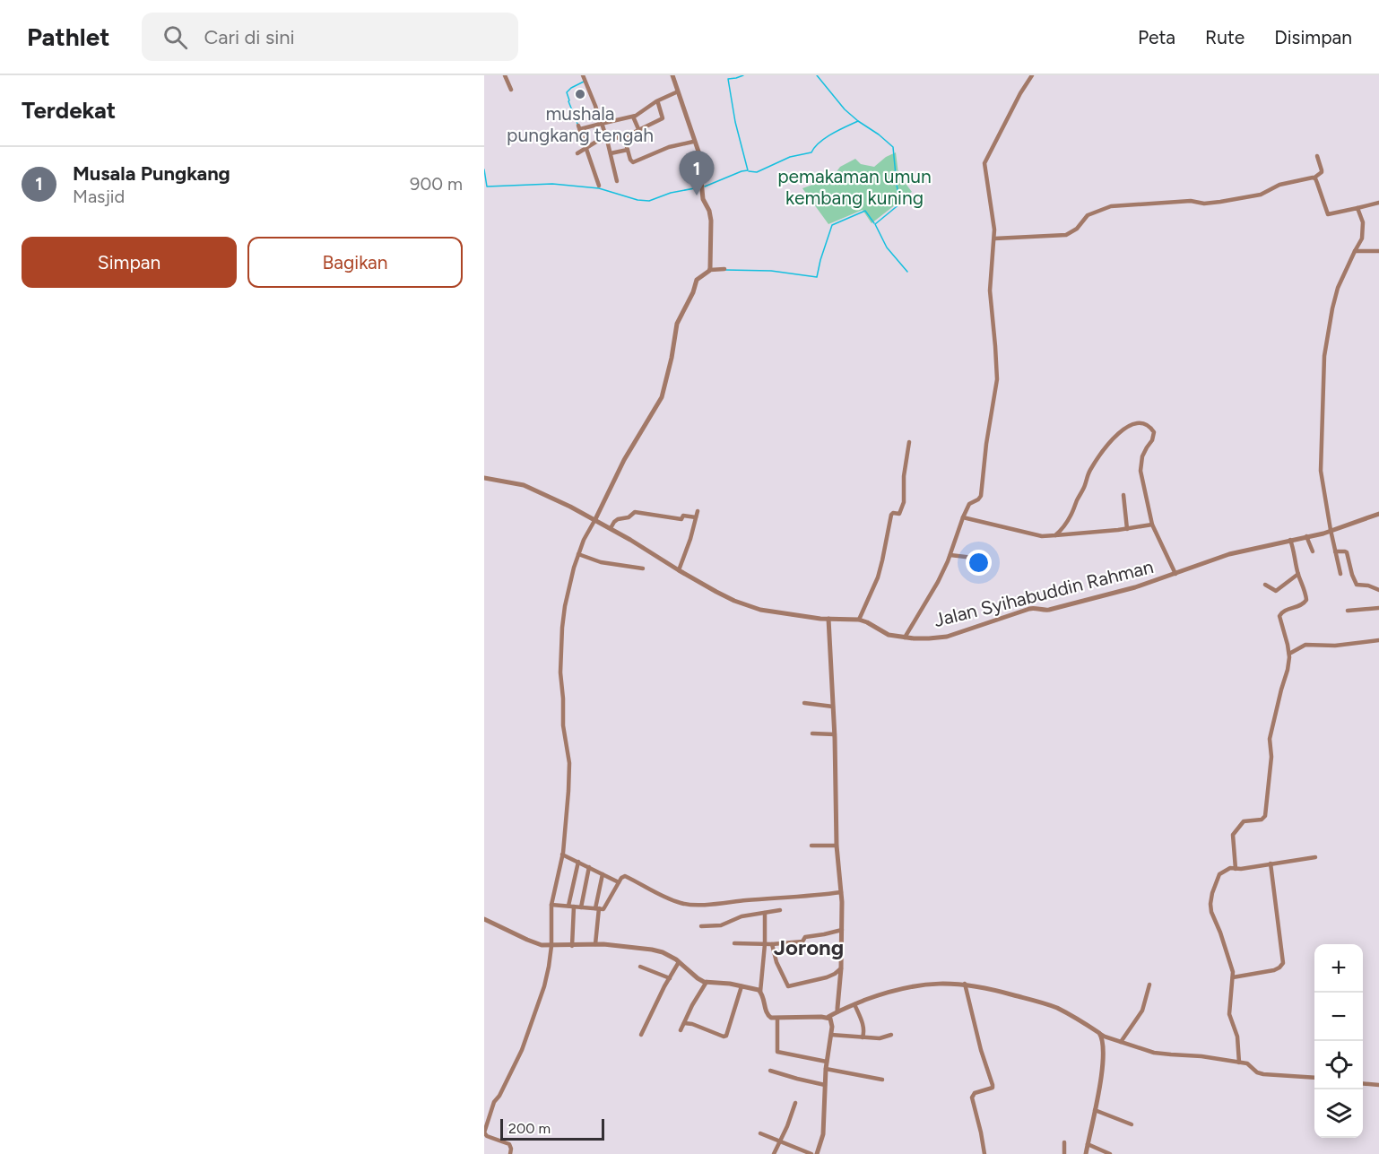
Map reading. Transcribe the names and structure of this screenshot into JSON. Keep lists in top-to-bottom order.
{
  "streets": {
    "street": ["Jalan Syihabuddin Rahman"]
  },
  "districts": ["Jorong"],
  "parks": ["pemakaman umun kembang kuning"],
  "places": ["mushala pungkang tengah"],
  "scale_bar": "200 m",
  "page": {
    "header": "Pathlet",
    "search": "Cari di sini",
    "nav": ["Peta", "Rute", "Disimpan"],
    "heading": "Terdekat",
    "list": [
      {
        "mark": "1",
        "name": "Musala Pungkang",
        "note": "Masjid",
        "value": "900 m"
      }
    ],
    "pins": "1",
    "buttons": ["Simpan", "Bagikan"],
    "map_buttons": ["+", "−"],
    "scale": "200 m"
  }
}
